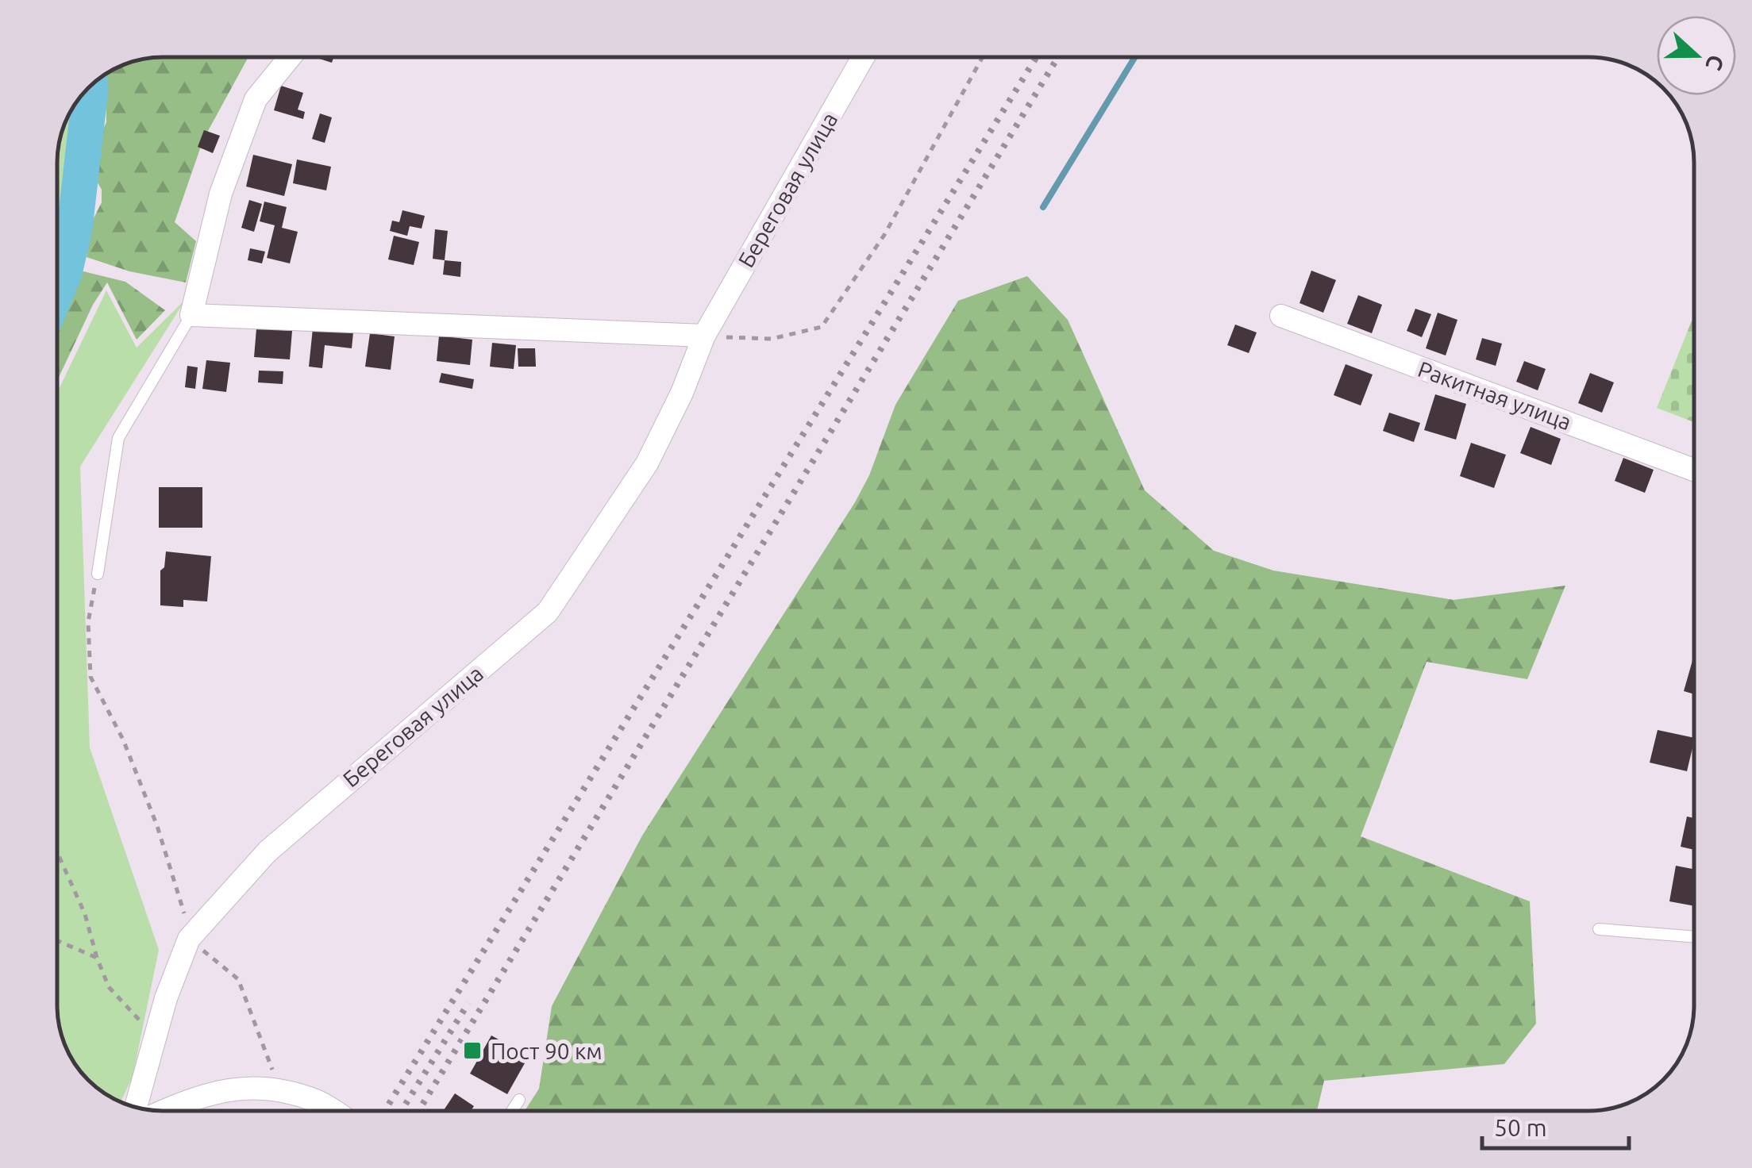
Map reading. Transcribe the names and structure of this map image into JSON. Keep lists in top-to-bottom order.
{
  "streets": {
    "street": ["Береговая улица", "Ракитная улица"]
  },
  "places": {
    "transit": ["Пост 90 км"]
  },
  "scale_bar": "50 m",
  "north": "right"
}
